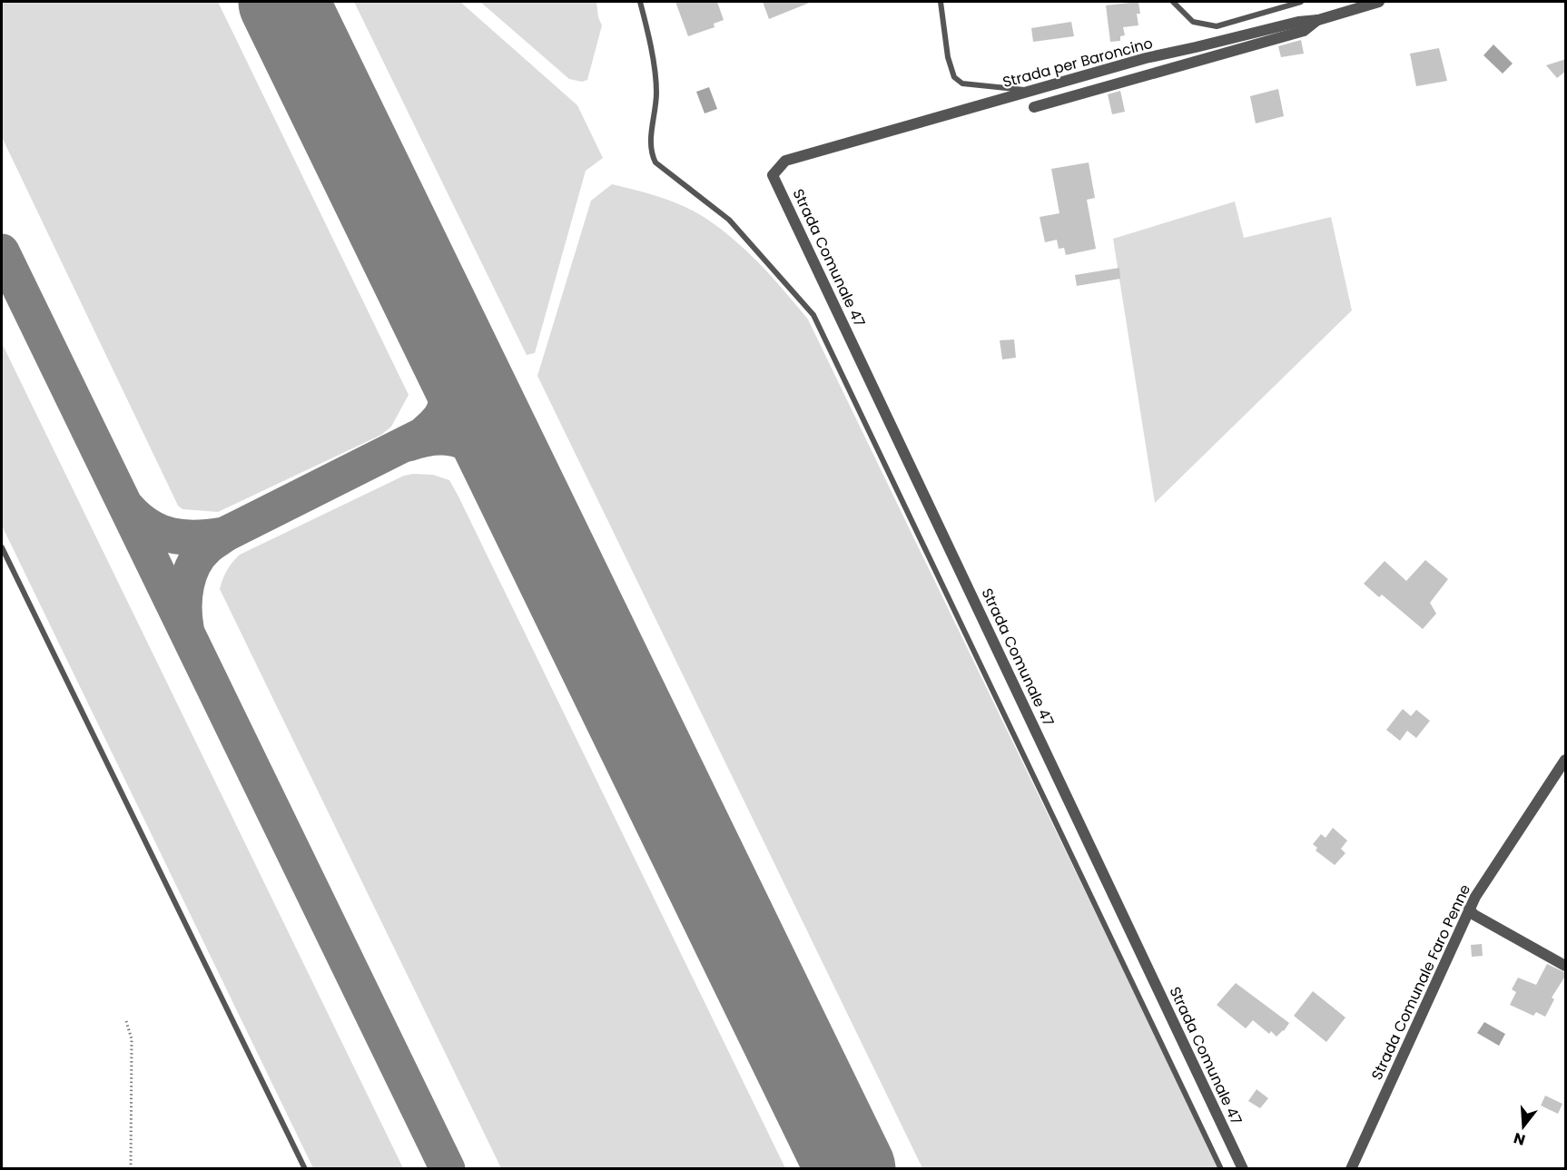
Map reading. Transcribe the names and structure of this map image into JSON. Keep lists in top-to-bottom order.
{
  "streets": {
    "street": ["Strada per Baroncino", "Strada Comunale 47", "Strada Comunale Faro Penne"]
  },
  "crossings": [
    ["Strada per Baroncino", "Strada Comunale 47"]
  ],
  "north": "bottom"
}
